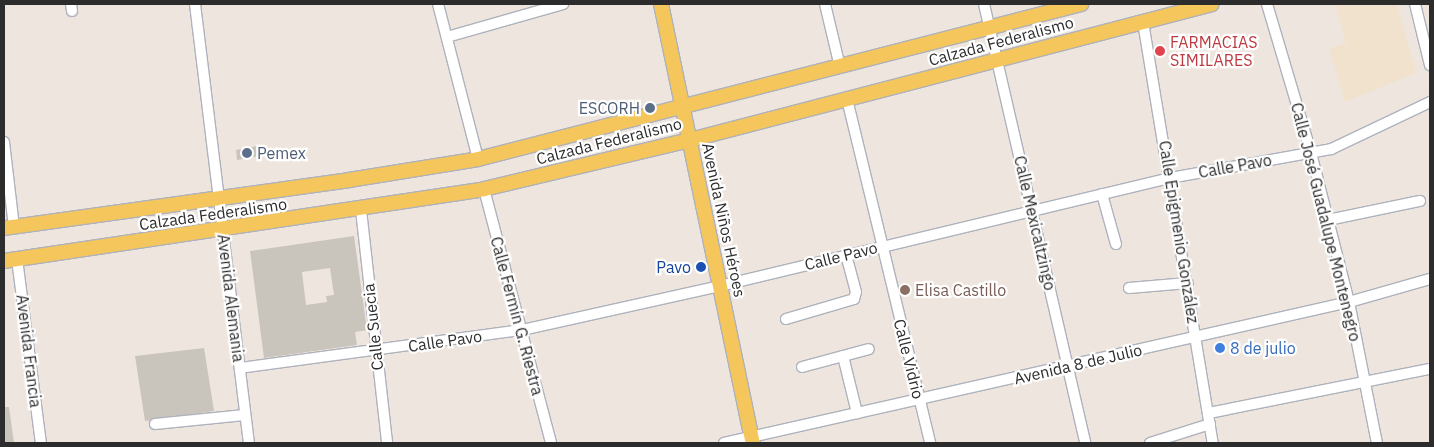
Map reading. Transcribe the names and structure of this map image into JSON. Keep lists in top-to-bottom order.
{
  "streets": {
    "main road": ["Calzada Federalismo", "Avenida Niños Héroes"],
    "street": [
      "Calle Pavo",
      "Calle José Guadalupe Montenegro",
      "Calle Mexicaltzingo",
      "Calle Epigmenio González",
      "Avenida Alemania",
      "Calle Fermín G. Riestra",
      "Calle Suecia",
      "Avenida Francia",
      "Calle Vidrio",
      "Avenida 8 de Julio"
    ]
  },
  "crossings": [
    ["Calzada Federalismo", "Avenida Niños Héroes"],
    ["Calzada Federalismo", "Calle Mexicaltzingo"],
    ["Calzada Federalismo", "Calle Epigmenio González"],
    ["Calzada Federalismo", "Avenida Alemania"],
    ["Calzada Federalismo", "Calle Fermín G. Riestra"],
    ["Calzada Federalismo", "Calle Suecia"],
    ["Calzada Federalismo", "Avenida Francia"],
    ["Calzada Federalismo", "Calle Vidrio"],
    ["Calle Pavo", "Avenida Niños Héroes"],
    ["Calle Pavo", "Calle José Guadalupe Montenegro"],
    ["Calle Pavo", "Calle Mexicaltzingo"],
    ["Calle Pavo", "Calle Epigmenio González"],
    ["Calle Pavo", "Avenida Alemania"],
    ["Calle Pavo", "Calle Fermín G. Riestra"],
    ["Calle Pavo", "Calle Suecia"],
    ["Calle Pavo", "Calle Vidrio"],
    ["Avenida Niños Héroes", "Avenida 8 de Julio"],
    ["Calle José Guadalupe Montenegro", "Avenida 8 de Julio"],
    ["Calle Mexicaltzingo", "Avenida 8 de Julio"],
    ["Calle Epigmenio González", "Avenida 8 de Julio"],
    ["Calle Vidrio", "Avenida 8 de Julio"]
  ],
  "places": [
    "FARMACIAS SIMILARES",
    "ESCORH",
    "Pemex",
    "Pavo",
    "Elisa Castillo",
    "8 de julio"
  ]
}
